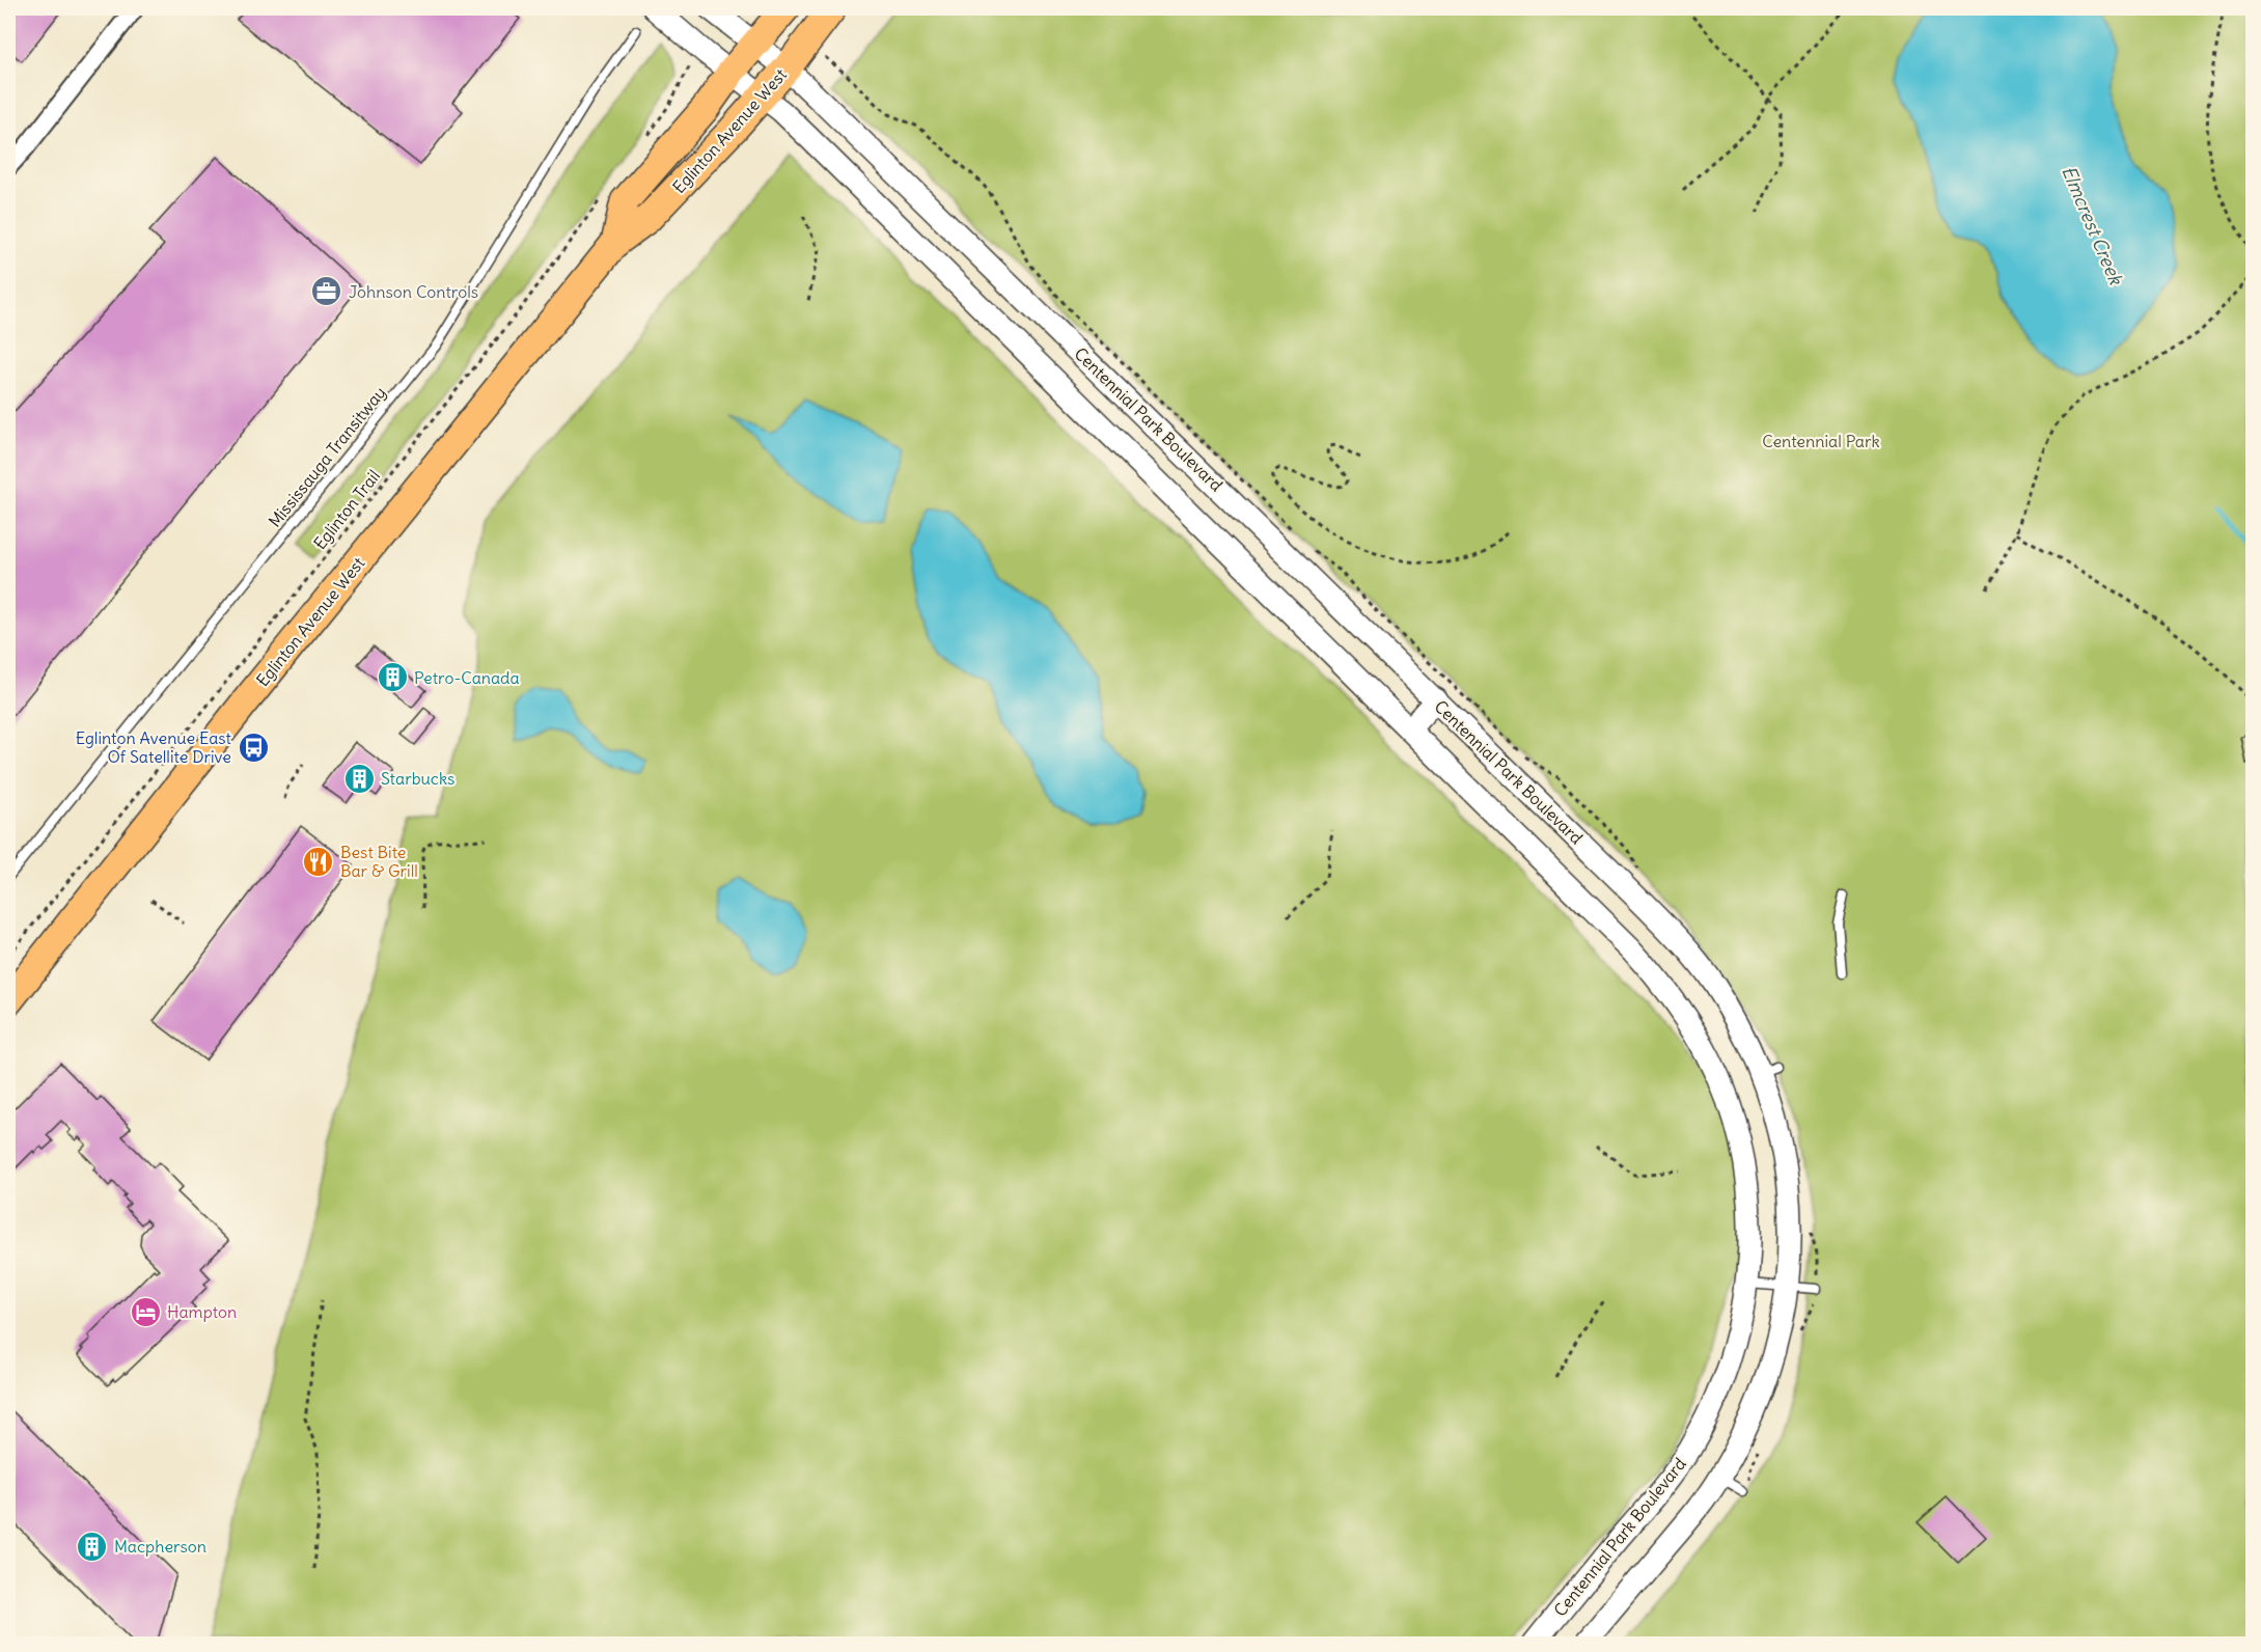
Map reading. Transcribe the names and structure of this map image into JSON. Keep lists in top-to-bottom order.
{
  "streets": {
    "main road": ["Eglinton Avenue West"],
    "street": ["Centennial Park Boulevard"],
    "lane": ["Mississauga Transitway"],
    "path": ["Eglinton Trail"]
  },
  "crossings": [
    ["Eglinton Avenue West", "Centennial Park Boulevard"]
  ],
  "water": ["Elmcrest Creek"],
  "parks": ["Centennial Park"],
  "places": {
    "office": ["Johnson Controls"],
    "building": ["Petro-Canada", "Starbucks", "Macpherson"],
    "bus stop": ["Eglinton Avenue East Of Satellite Drive"],
    "restaurant": ["Best Bite Bar & Grill"],
    "hotel": ["Hampton"]
  }
}
